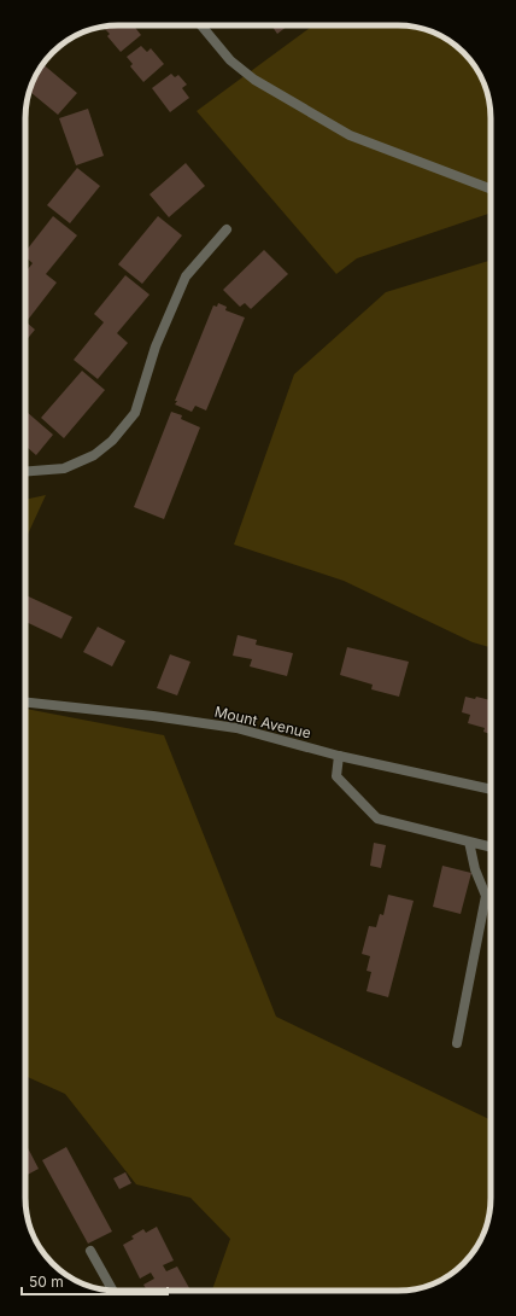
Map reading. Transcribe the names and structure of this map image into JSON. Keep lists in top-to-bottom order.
{
  "streets": {
    "street": ["Mount Avenue"]
  },
  "scale_bar": "50 m"
}
